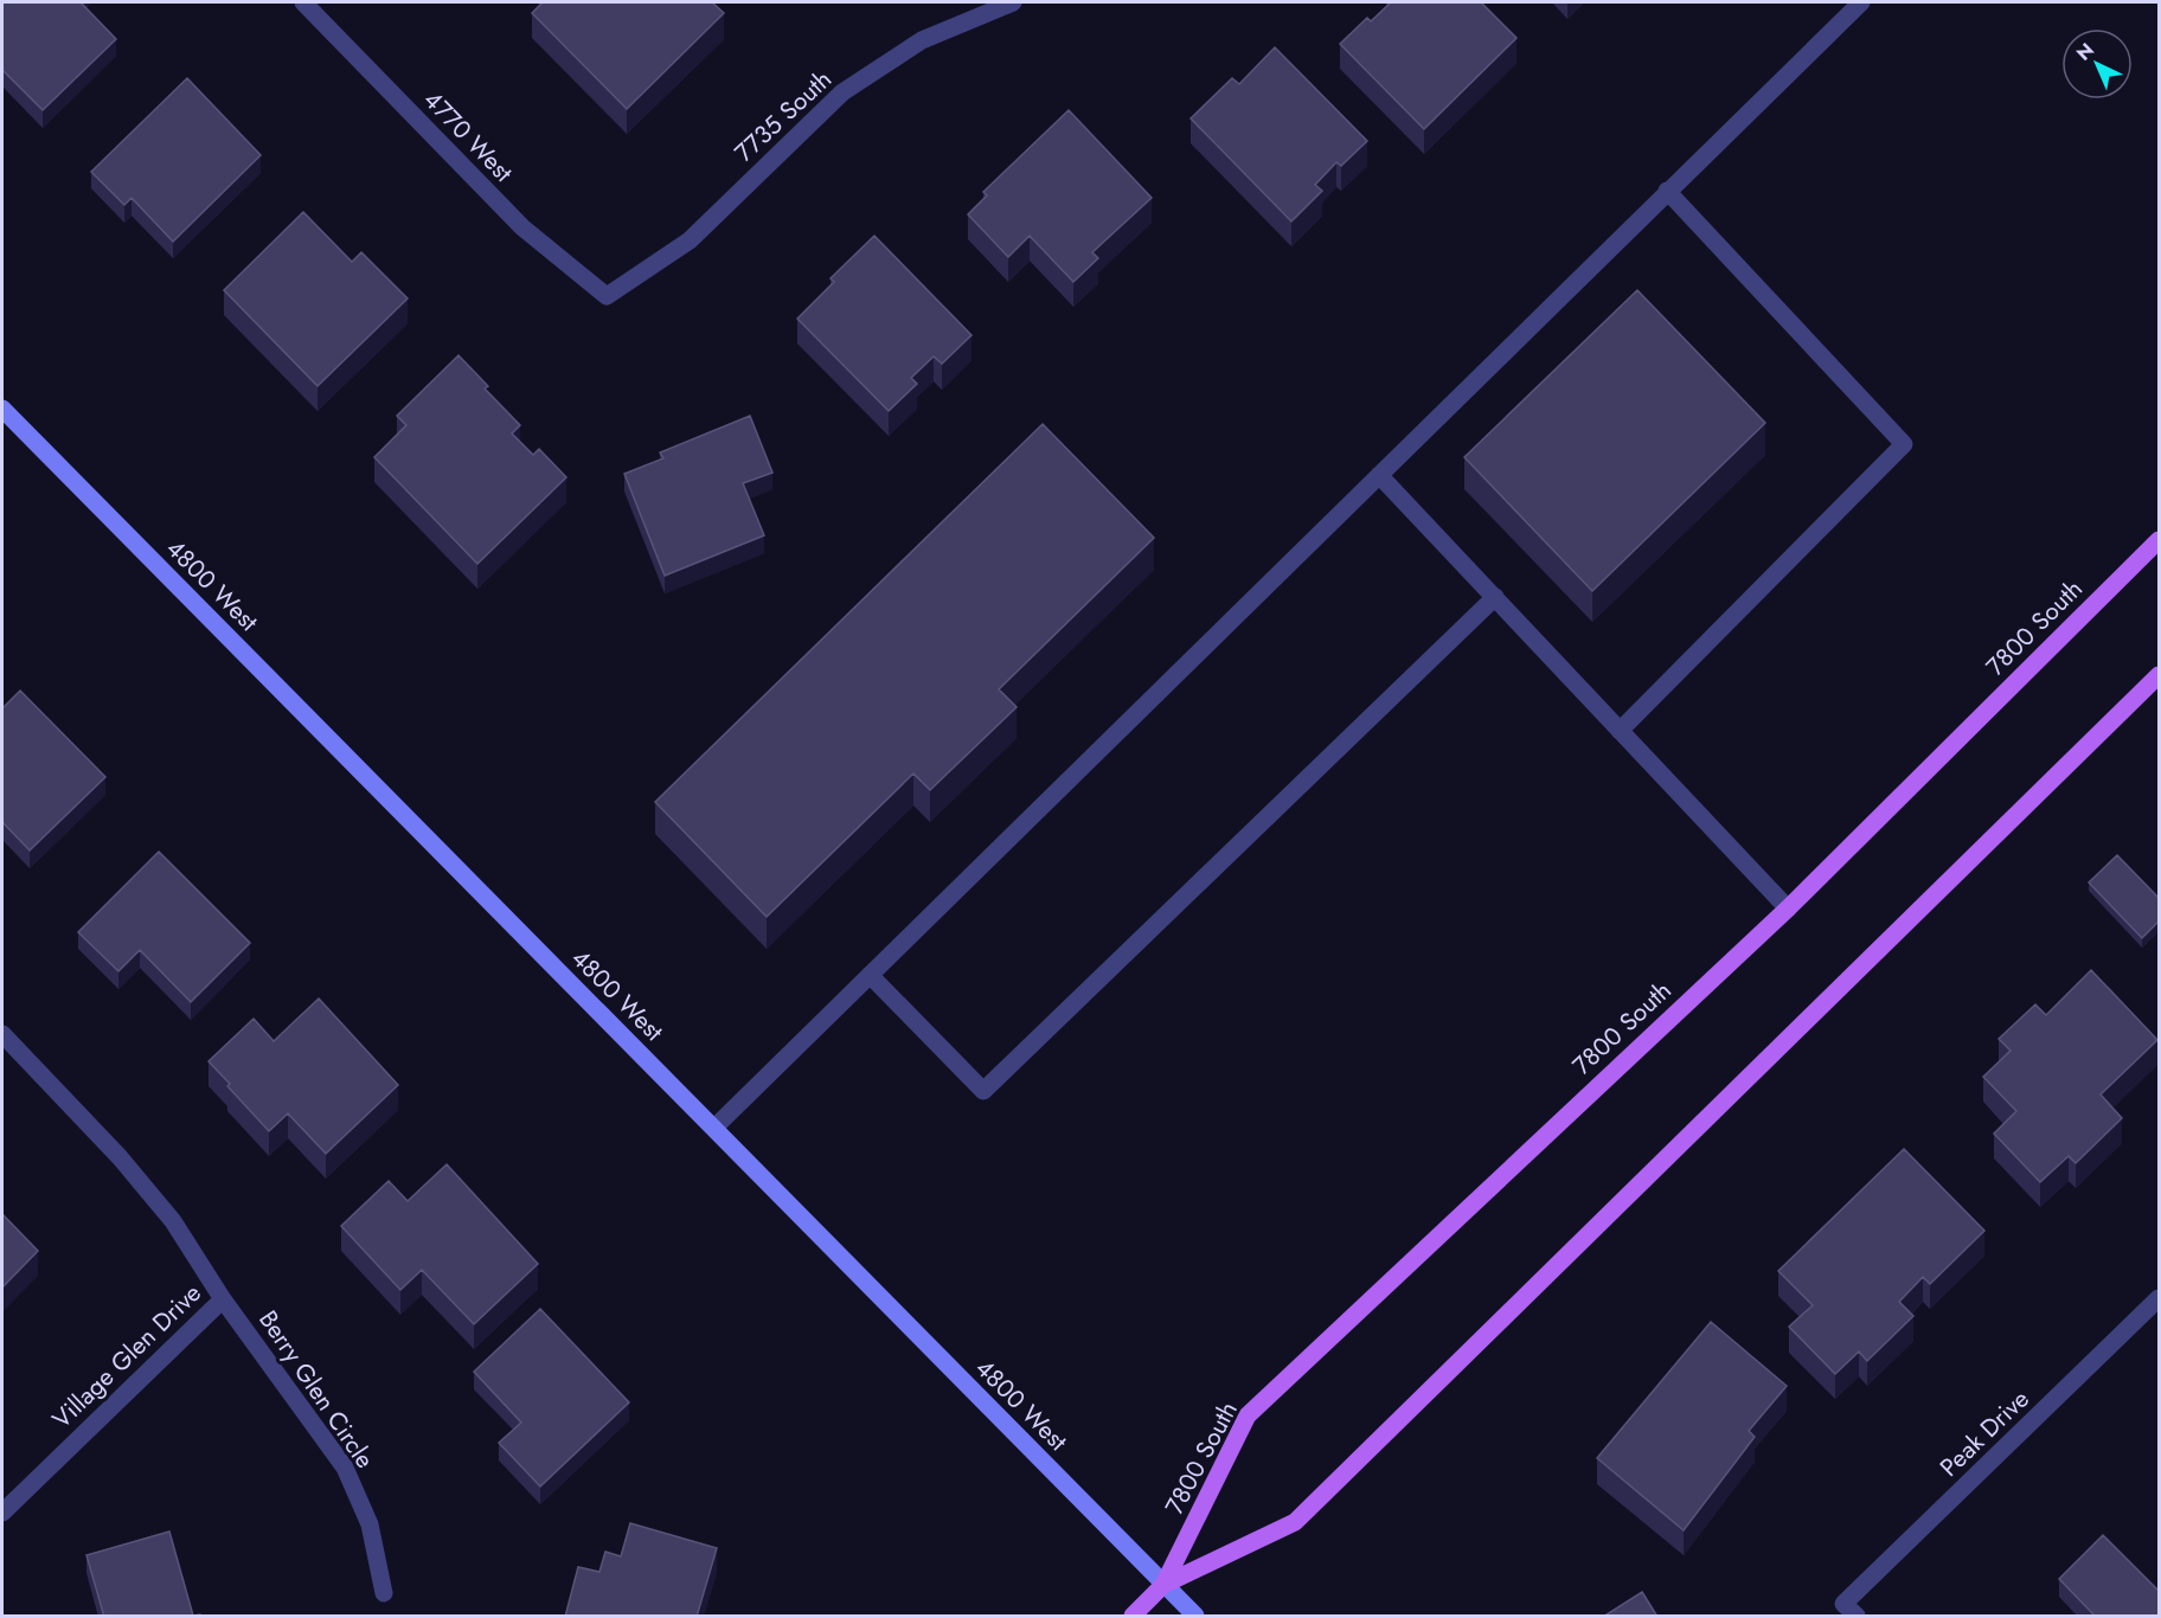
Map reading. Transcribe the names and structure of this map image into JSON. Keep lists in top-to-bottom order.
{
  "streets": {
    "main road": ["4800 West", "7800 South"],
    "street": [
      "7735 South",
      "4770 West",
      "Village Glen Drive",
      "Berry Glen Circle",
      "Peak Drive"
    ]
  },
  "crossings": [
    ["7735 South", "4770 West"],
    ["4800 West", "7800 South"],
    ["Village Glen Drive", "Berry Glen Circle"]
  ],
  "north": "top left"
}
